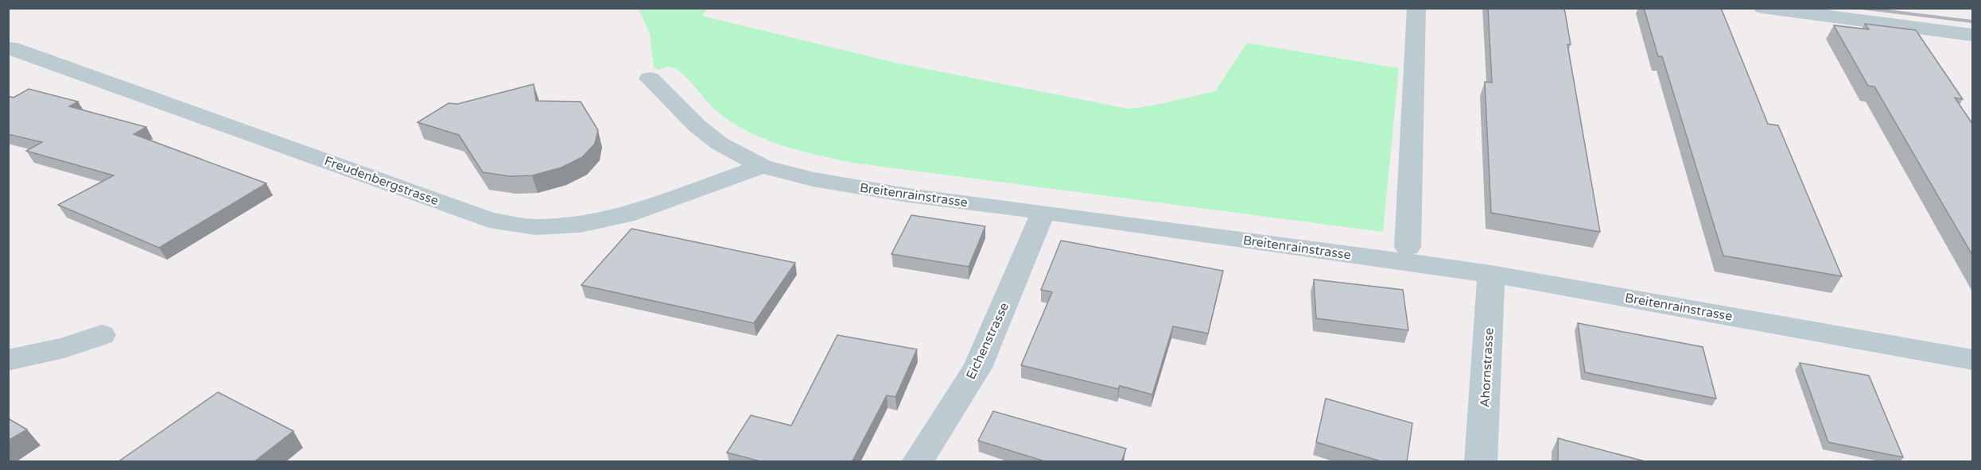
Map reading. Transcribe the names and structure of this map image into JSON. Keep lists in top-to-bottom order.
{
  "streets": {
    "street": [
      "Freudenbergstrasse",
      "Breitenrainstrasse",
      "Eichenstrasse",
      "Ahornstrasse"
    ]
  },
  "crossings": [
    ["Freudenbergstrasse", "Breitenrainstrasse"],
    ["Breitenrainstrasse", "Eichenstrasse"],
    ["Breitenrainstrasse", "Ahornstrasse"]
  ]
}
